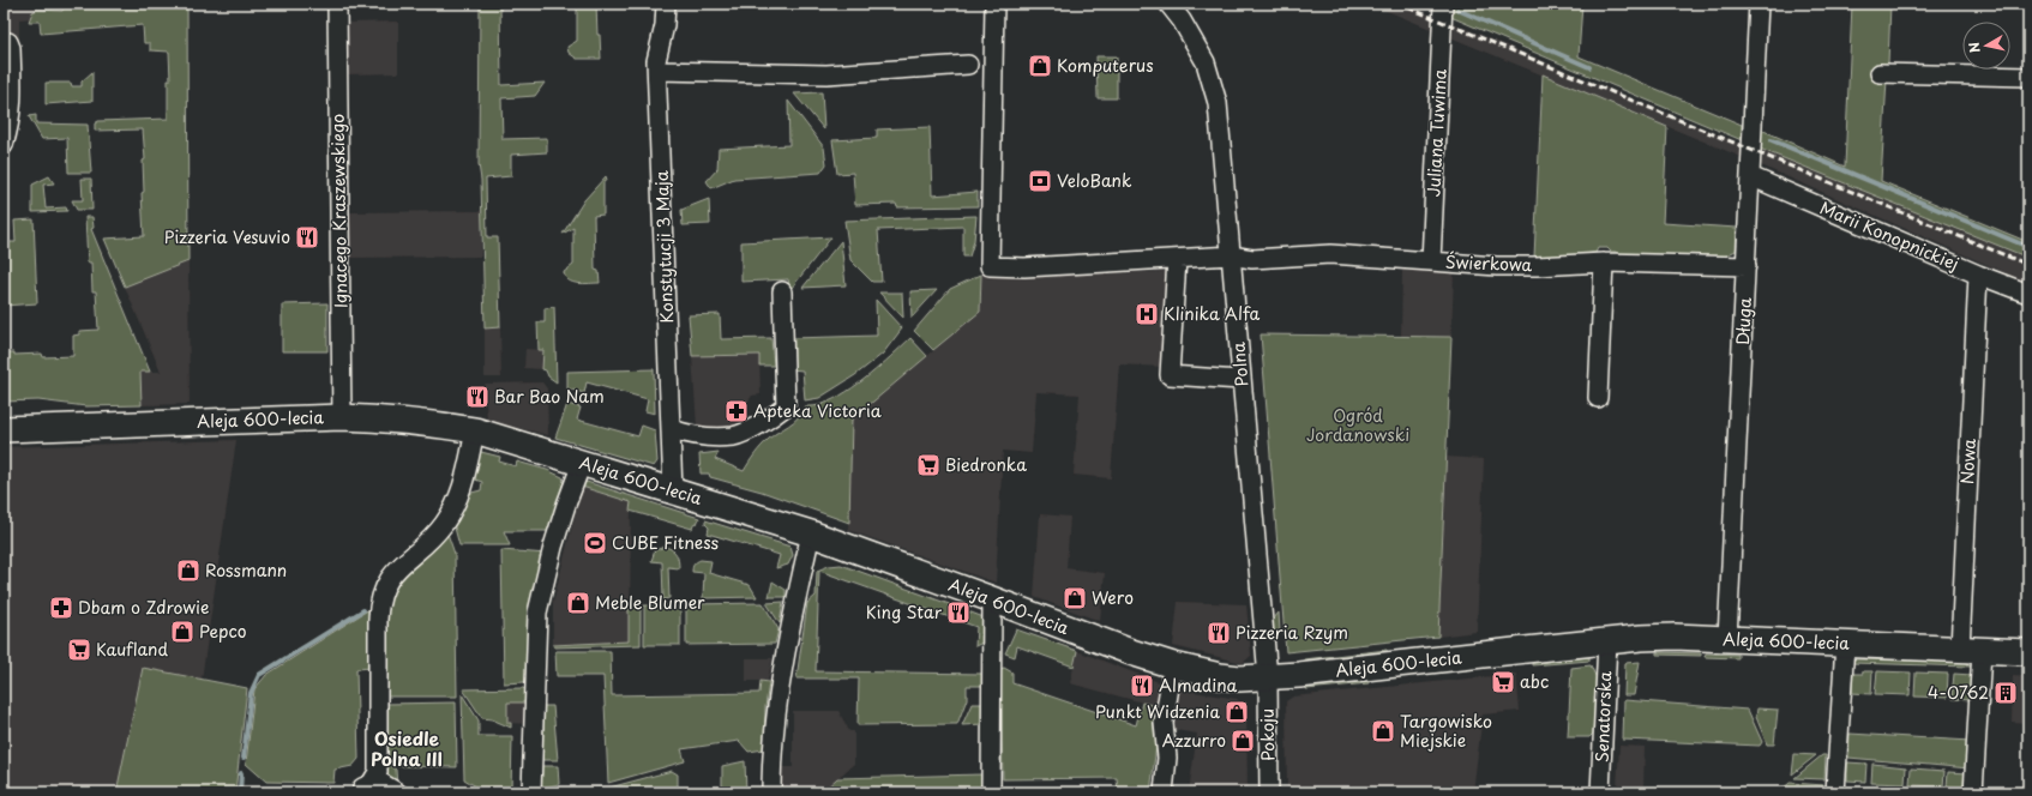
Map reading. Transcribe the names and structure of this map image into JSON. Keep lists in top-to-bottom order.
{
  "streets": {
    "main road": ["Aleja 600-lecia"],
    "street": [
      "Juliana Tuwima",
      "Ignacego Kraszewskiego",
      "Marii Konopnickiej",
      "Konstytucji 3 Maja",
      "Świerkowa",
      "Długa",
      "Polna",
      "Nowa",
      "Senatorska",
      "Pokoju"
    ]
  },
  "crossings": [
    ["Juliana Tuwima", "Świerkowa"],
    ["Ignacego Kraszewskiego", "Aleja 600-lecia"],
    ["Marii Konopnickiej", "Długa"],
    ["Marii Konopnickiej", "Nowa"],
    ["Konstytucji 3 Maja", "Aleja 600-lecia"],
    ["Świerkowa", "Długa"],
    ["Świerkowa", "Polna"],
    ["Długa", "Aleja 600-lecia"],
    ["Polna", "Aleja 600-lecia"],
    ["Polna", "Pokoju"],
    ["Aleja 600-lecia", "Nowa"],
    ["Aleja 600-lecia", "Senatorska"],
    ["Aleja 600-lecia", "Pokoju"]
  ],
  "districts": ["Osiedle Polna III"],
  "parks": ["Ogród Jordanowski"],
  "places": {
    "shop": [
      "Komputerus",
      "Rossmann",
      "Wero",
      "Meble Blumer",
      "Pepco",
      "Punkt Widzenia",
      "Targowisko Miejskie",
      "Azzurro"
    ],
    "bank": ["VeloBank"],
    "restaurant": [
      "Pizzeria Vesuvio",
      "Bar Bao Nam",
      "King Star",
      "Pizzeria Rzym",
      "Almadina"
    ],
    "hospital": ["Klinika Alfa"],
    "pharmacy": ["Apteka Victoria", "Dbam o Zdrowie"],
    "supermarket": ["Biedronka", "Kaufland", "abc"],
    "sports": ["CUBE Fitness"],
    "building": ["4-0762"]
  },
  "north": "left"
}
